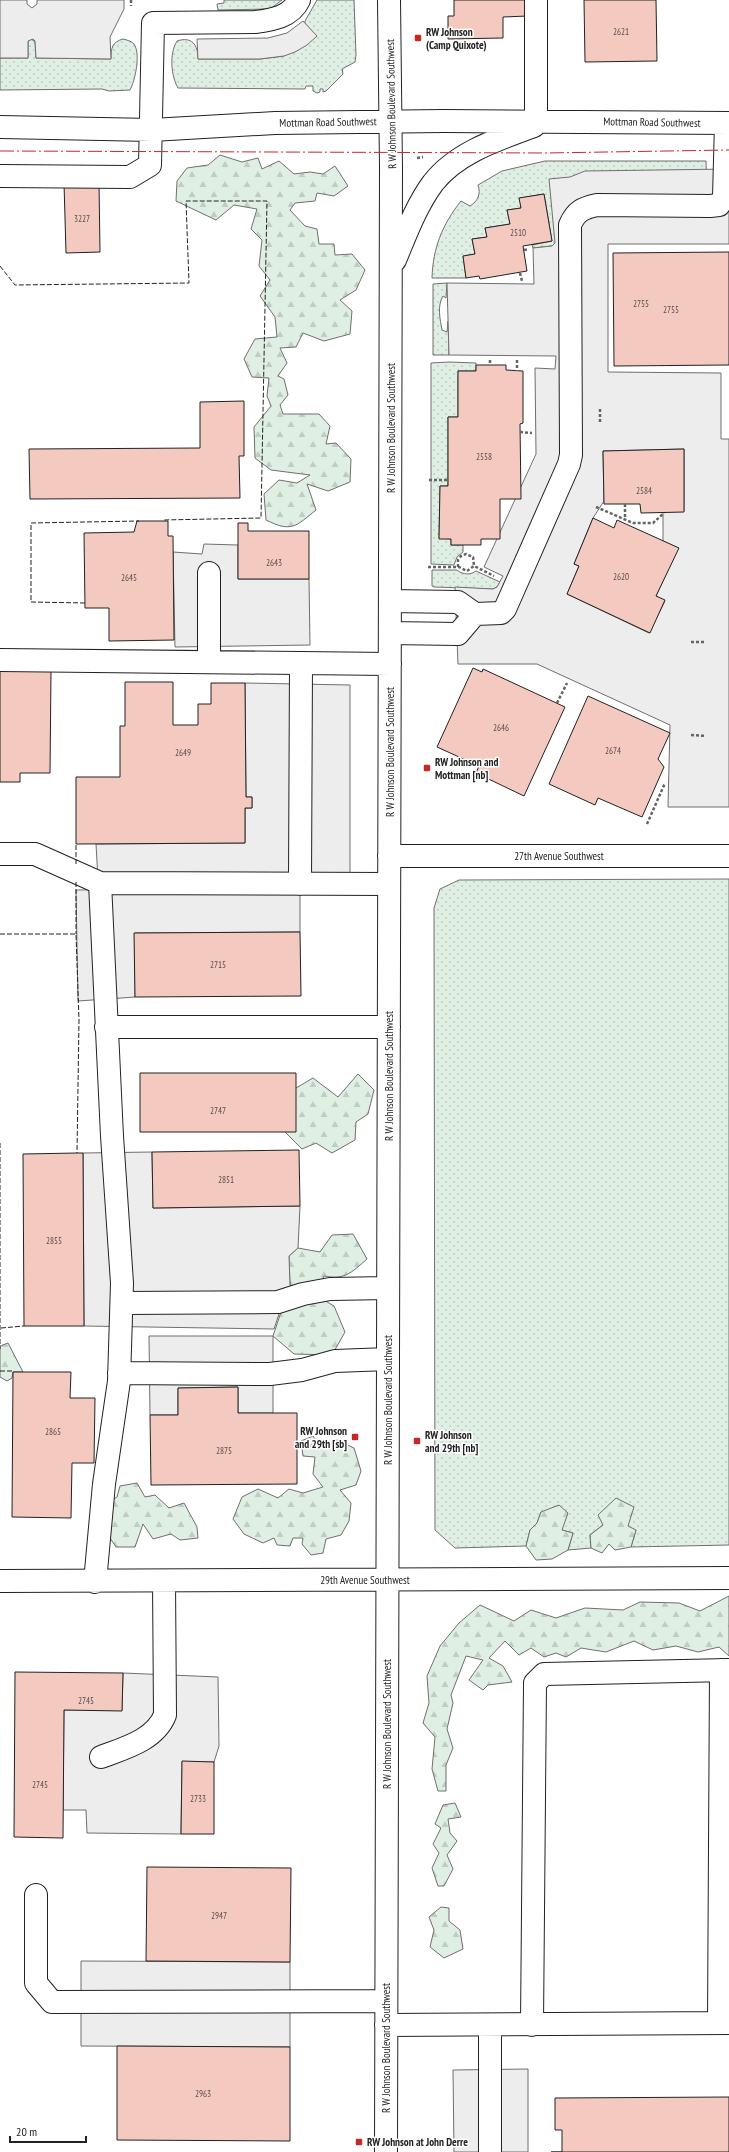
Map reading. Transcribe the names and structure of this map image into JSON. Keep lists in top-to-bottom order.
{
  "streets": {
    "street": [
      "R W Johnson Boulevard Southwest",
      "Mottman Road Southwest",
      "27th Avenue Southwest",
      "29th Avenue Southwest"
    ]
  },
  "crossings": [
    ["R W Johnson Boulevard Southwest", "Mottman Road Southwest"],
    ["R W Johnson Boulevard Southwest", "27th Avenue Southwest"],
    ["R W Johnson Boulevard Southwest", "29th Avenue Southwest"]
  ],
  "places": {
    "transit": [
      "RW Johnson (Camp Quixote)",
      "RW Johnson and Mottman [nb]",
      "RW Johnson and 29th [sb]",
      "RW Johnson and 29th [nb]",
      "RW Johnson at John Derre"
    ]
  },
  "house_numbers": [
    "2621",
    "3227",
    "2510",
    "2755",
    "2755",
    "2558",
    "2584",
    "2643",
    "2620",
    "2645",
    "2646",
    "2674",
    "2649",
    "2715",
    "2747",
    "2851",
    "2855",
    "2865",
    "2875",
    "2745",
    "2745",
    "2733",
    "2947",
    "2963"
  ],
  "scale_bar": "20 m"
}
